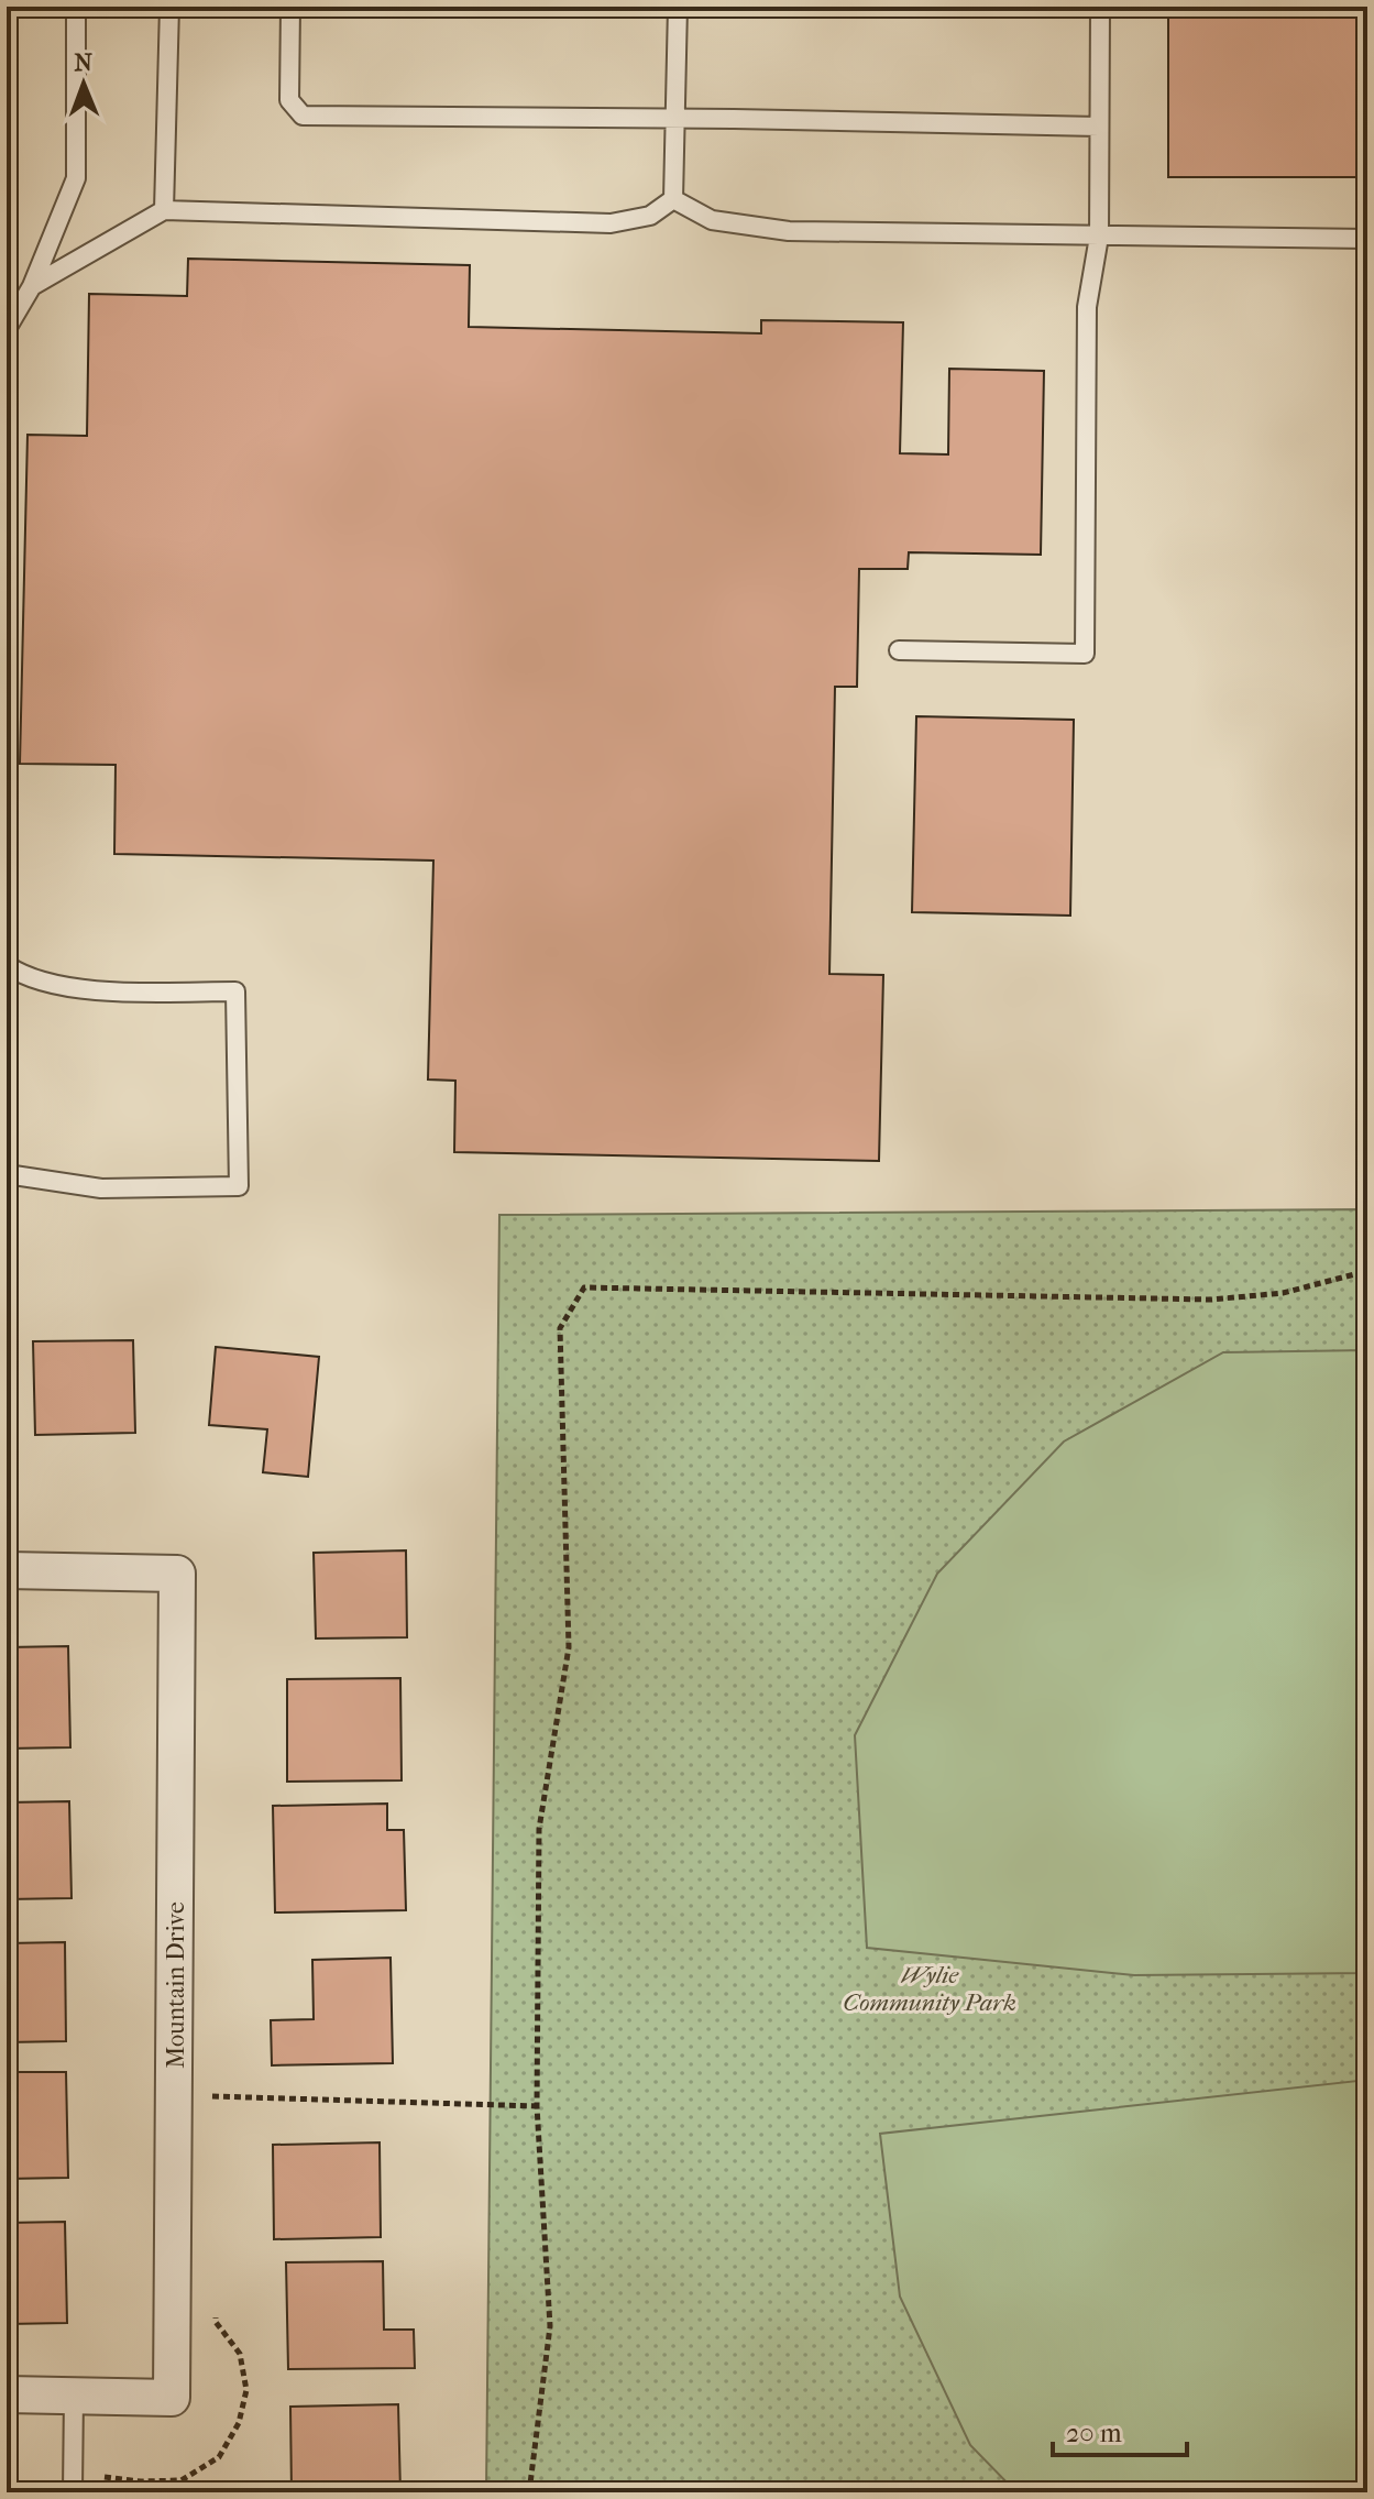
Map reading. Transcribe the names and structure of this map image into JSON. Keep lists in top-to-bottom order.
{
  "streets": {
    "street": ["Mountain Drive"]
  },
  "parks": ["Wylie Community Park"],
  "scale_bar": "20 m",
  "north": "top"
}
